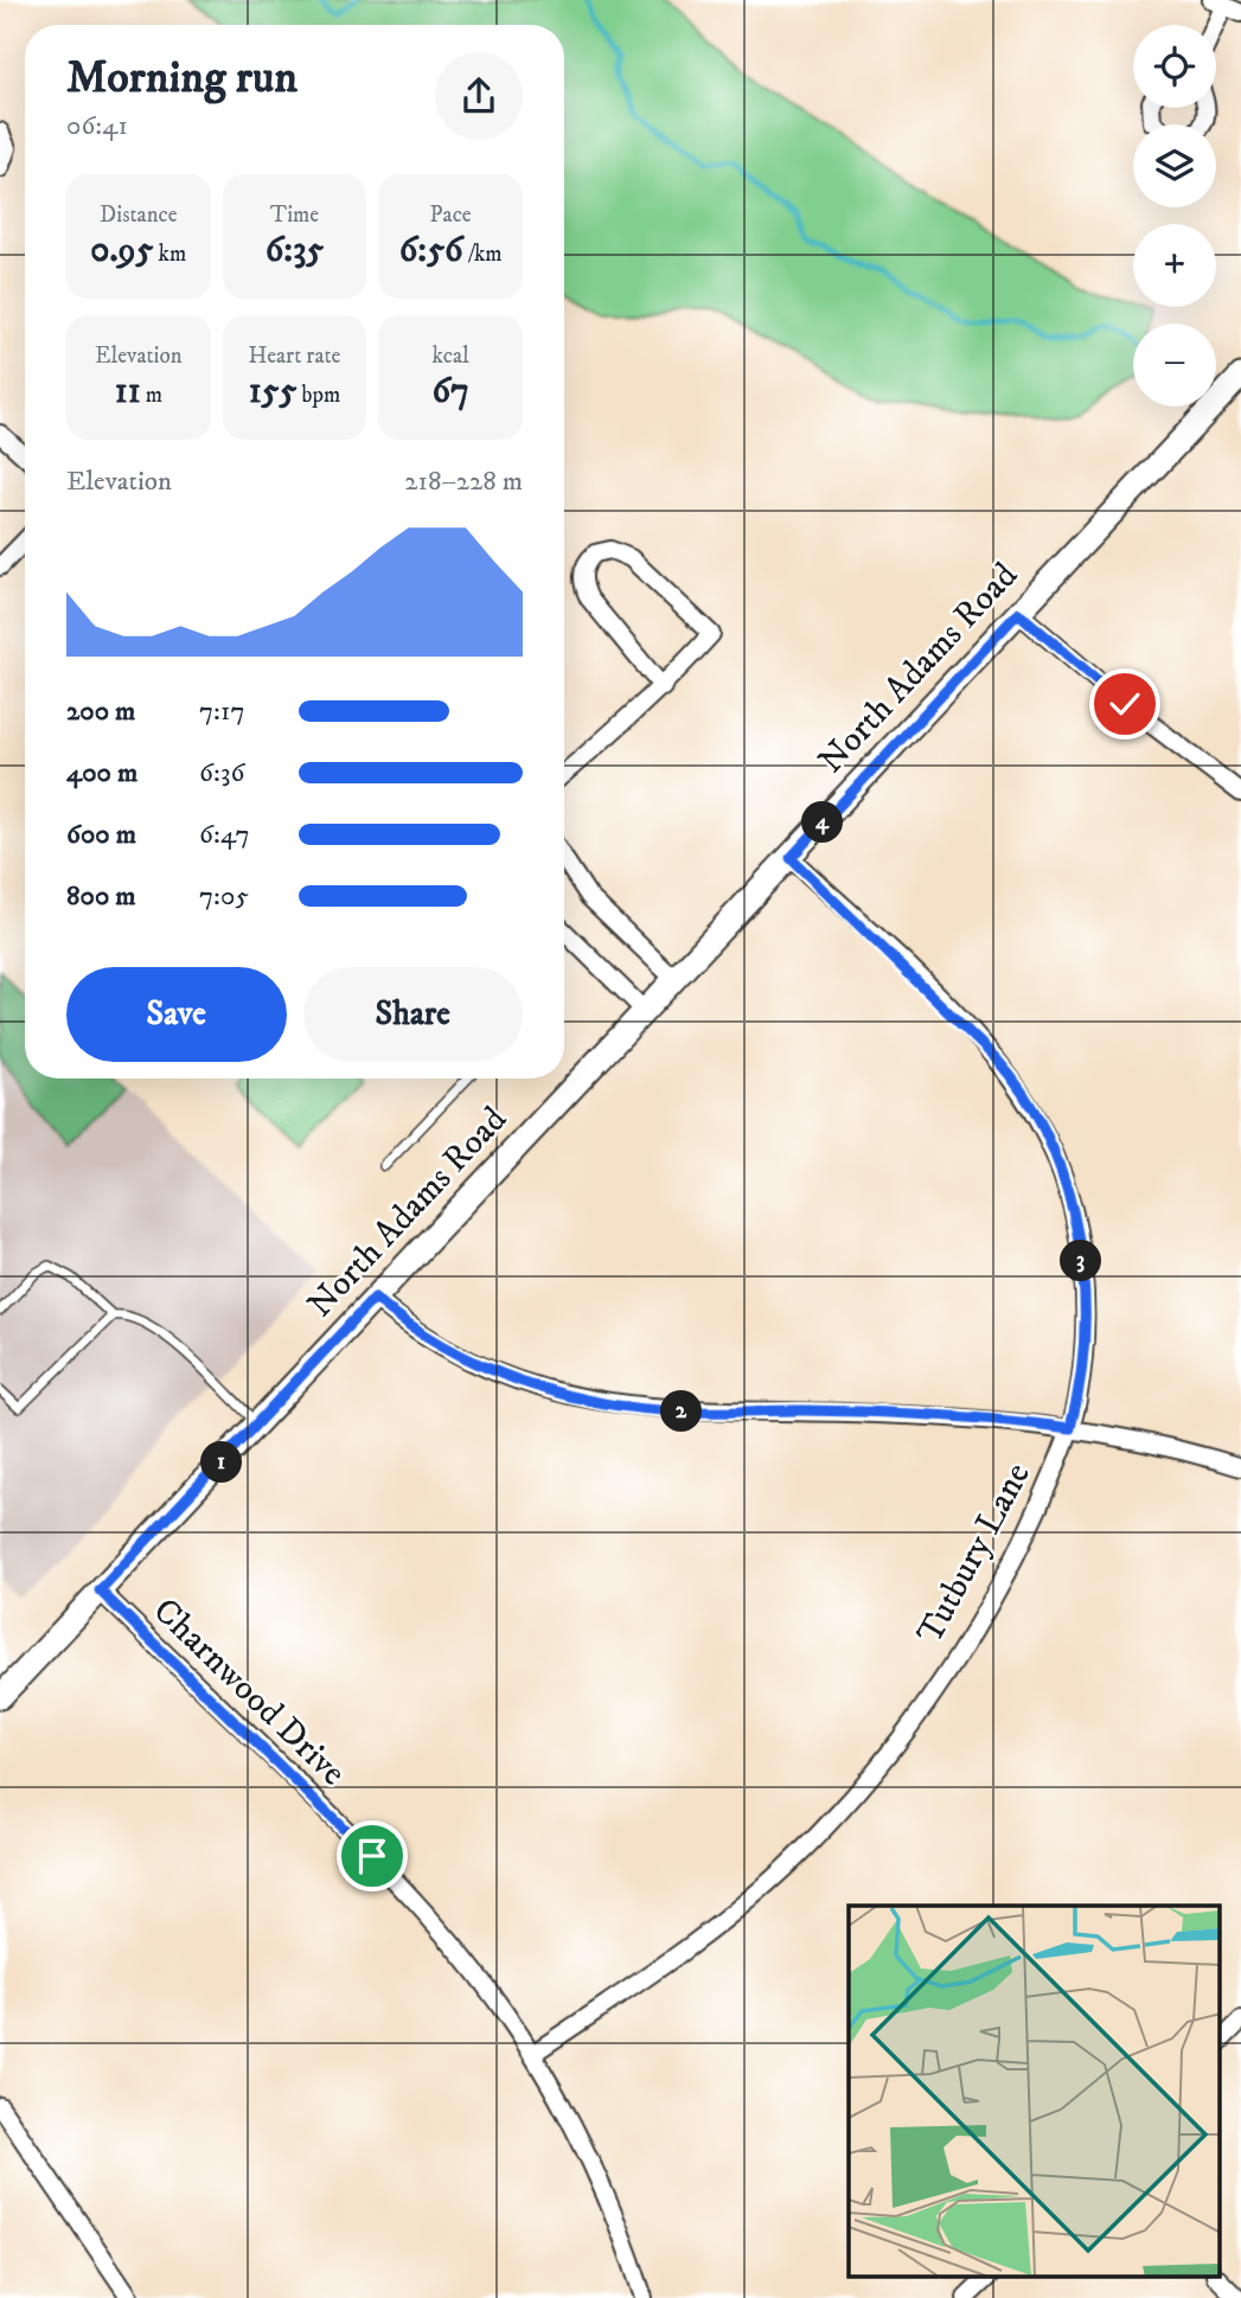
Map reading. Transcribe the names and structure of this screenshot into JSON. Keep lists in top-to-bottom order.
{
  "streets": {
    "street": ["North Adams Road", "Tutbury Lane", "Charnwood Drive"]
  },
  "crossings": [
    ["North Adams Road", "Tutbury Lane"],
    ["North Adams Road", "Charnwood Drive"],
    ["Tutbury Lane", "Charnwood Drive"]
  ],
  "page": {
    "map_buttons": ["+", "−"],
    "heading": ["Morning run", "06:41"],
    "stats": [
      ["Distance", "0.95 km"],
      ["Time", "6:35"],
      ["Pace", "6:56 /km"],
      ["Elevation", "11 m"],
      ["Heart rate", "155 bpm"],
      ["kcal", "67"]
    ],
    "chart": ["Elevation", "218–228 m"],
    "list": [
      {
        "name": "200 m",
        "note": "7:17"
      },
      {
        "name": "400 m",
        "note": "6:36"
      },
      {
        "name": "600 m",
        "note": "6:47"
      },
      {
        "name": "800 m",
        "note": "7:05"
      }
    ],
    "pins": [
      "4",
      "3",
      "2",
      "1"
    ],
    "buttons": ["Save", "Share"]
  }
}
